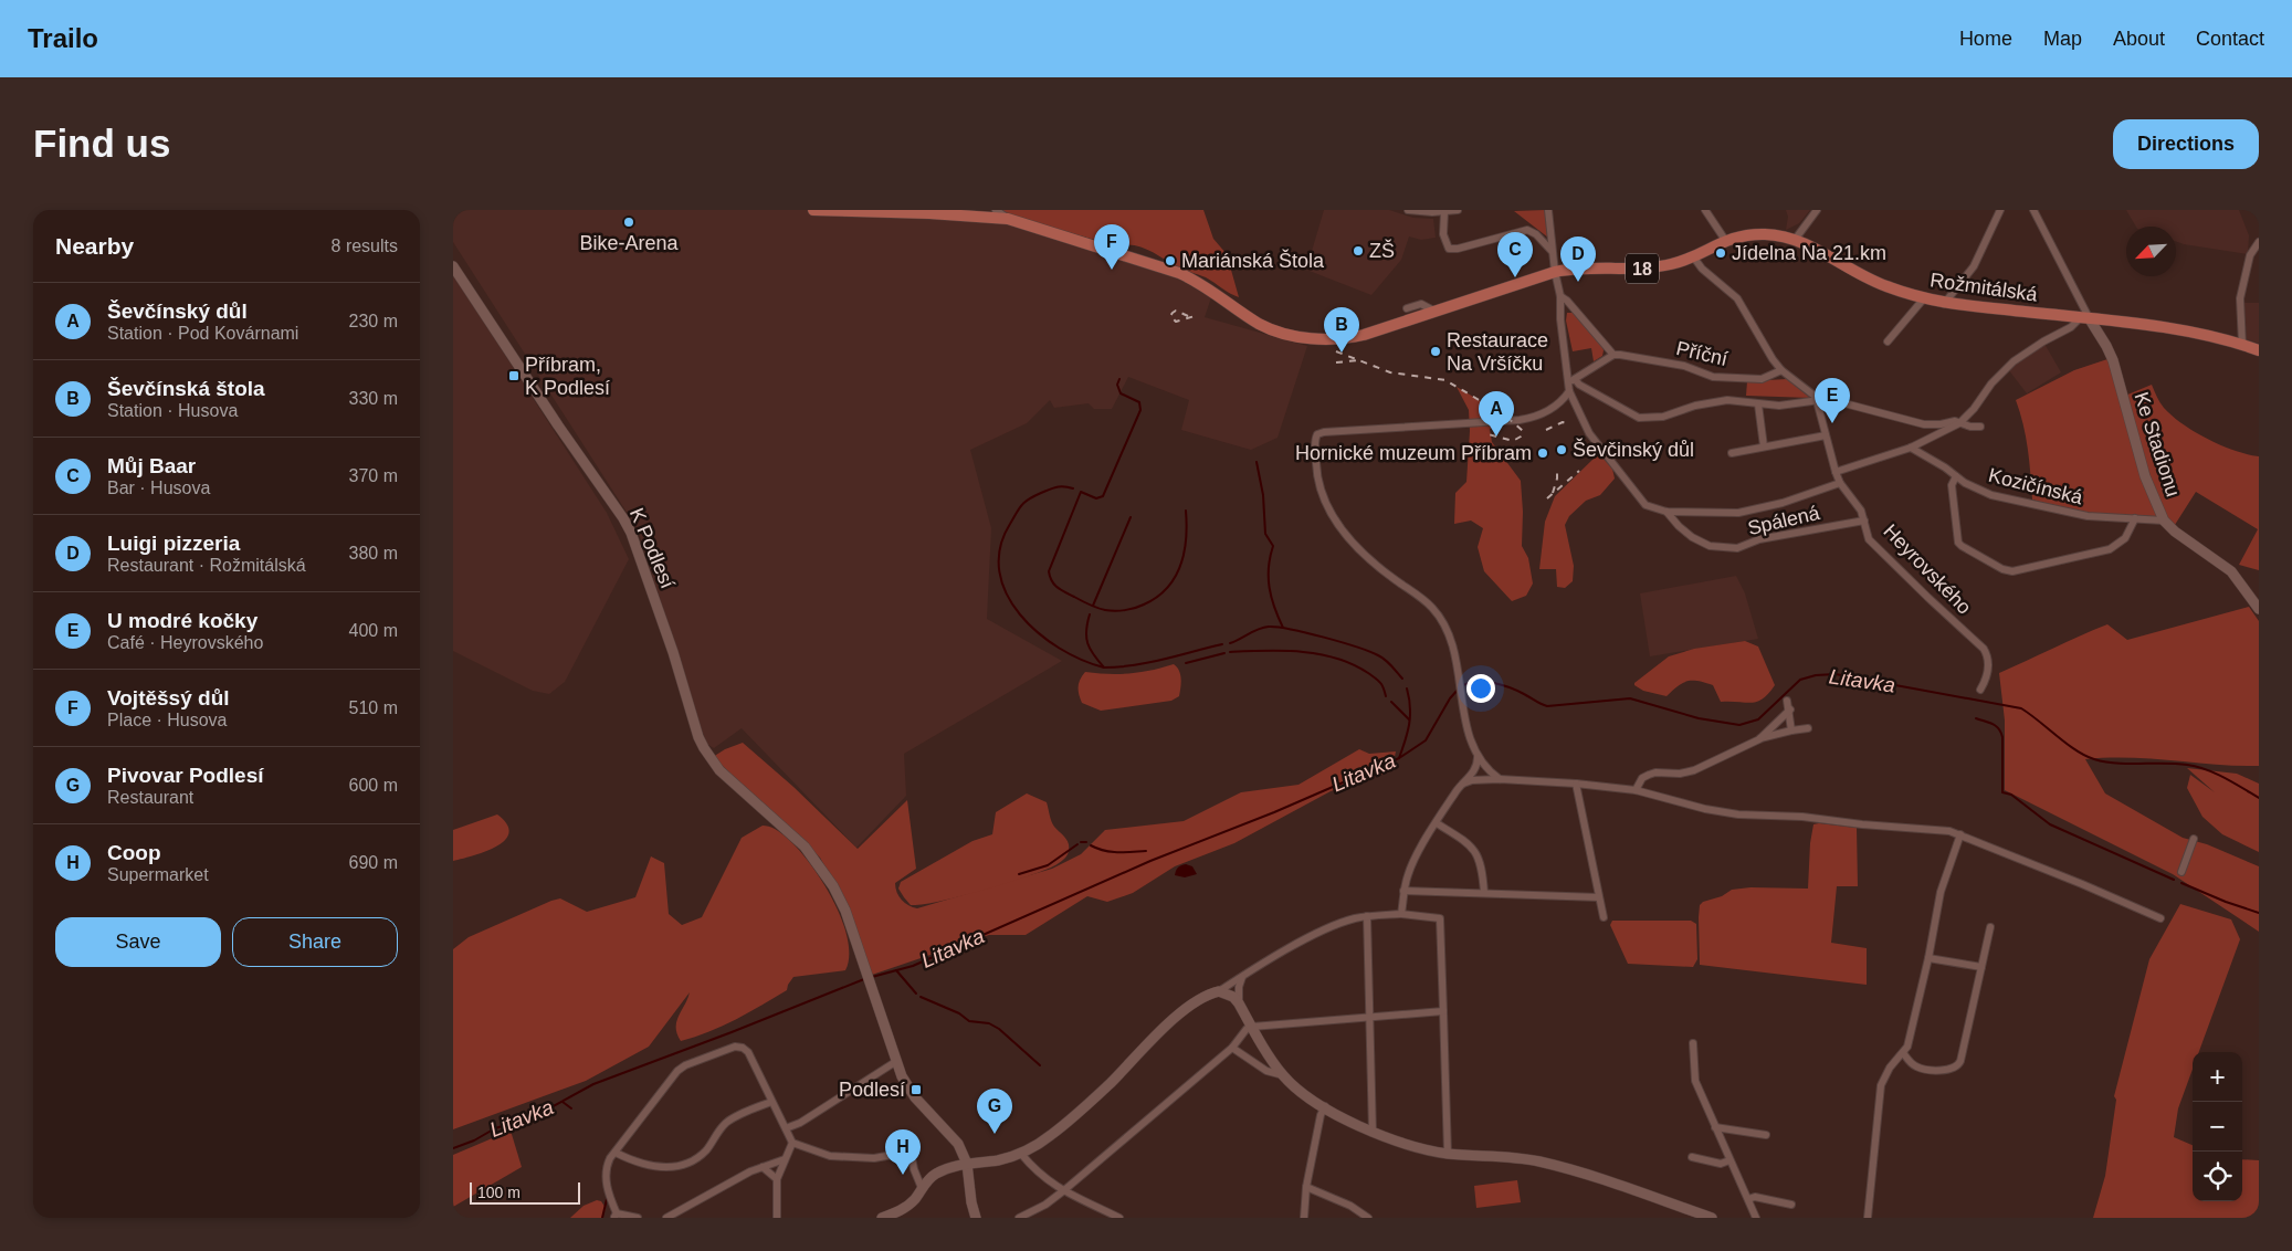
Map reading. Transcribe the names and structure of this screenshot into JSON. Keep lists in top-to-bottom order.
{
  "streets": {
    "main road": ["18", "Rožmitálská"],
    "street": [
      "Příční",
      "Ke Stadionu",
      "Kozičínská",
      "Spálená",
      "K Podlesí",
      "Heyrovského"
    ]
  },
  "crossings": [
    ["18", "Rožmitálská"],
    ["Rožmitálská", "Ke Stadionu"],
    ["Ke Stadionu", "Kozičínská"],
    ["Spálená", "Heyrovského"]
  ],
  "water": ["Litavka"],
  "places": {
    "other": [
      "Bike-Arena",
      "ZŠ",
      "Jídelna Na 21.km",
      "Mariánská Štola",
      "Restaurace Na Vršíčku",
      "Ševčinský důl",
      "Hornické muzeum Příbram"
    ],
    "transit": ["Příbram, K Podlesí", "Podlesí"]
  },
  "scale_bar": "100 m",
  "north": "bottom left",
  "page": {
    "header": "Trailo",
    "nav": [
      "Home",
      "Map",
      "About",
      "Contact"
    ],
    "buttons": [
      "Directions",
      ["Save", "Share"]
    ],
    "title": "Find us",
    "heading": ["Nearby", "8 results"],
    "pins": [
      "F",
      "C",
      "D",
      "B",
      "E",
      "A",
      "G",
      "H"
    ],
    "list": [
      {
        "mark": "A",
        "name": "Ševčínský důl",
        "note": "Station · Pod Kovárnami",
        "value": "230 m"
      },
      {
        "mark": "B",
        "name": "Ševčínská štola",
        "note": "Station · Husova",
        "value": "330 m"
      },
      {
        "mark": "C",
        "name": "Můj Baar",
        "note": "Bar · Husova",
        "value": "370 m"
      },
      {
        "mark": "D",
        "name": "Luigi pizzeria",
        "note": "Restaurant · Rožmitálská",
        "value": "380 m"
      },
      {
        "mark": "E",
        "name": "U modré kočky",
        "note": "Café · Heyrovského",
        "value": "400 m"
      },
      {
        "mark": "F",
        "name": "Vojtěšsý důl",
        "note": "Place · Husova",
        "value": "510 m"
      },
      {
        "mark": "G",
        "name": "Pivovar Podlesí",
        "note": "Restaurant",
        "value": "600 m"
      },
      {
        "mark": "H",
        "name": "Coop",
        "note": "Supermarket",
        "value": "690 m"
      }
    ],
    "map_buttons": ["+", "−"],
    "scale": "100 m"
  }
}
